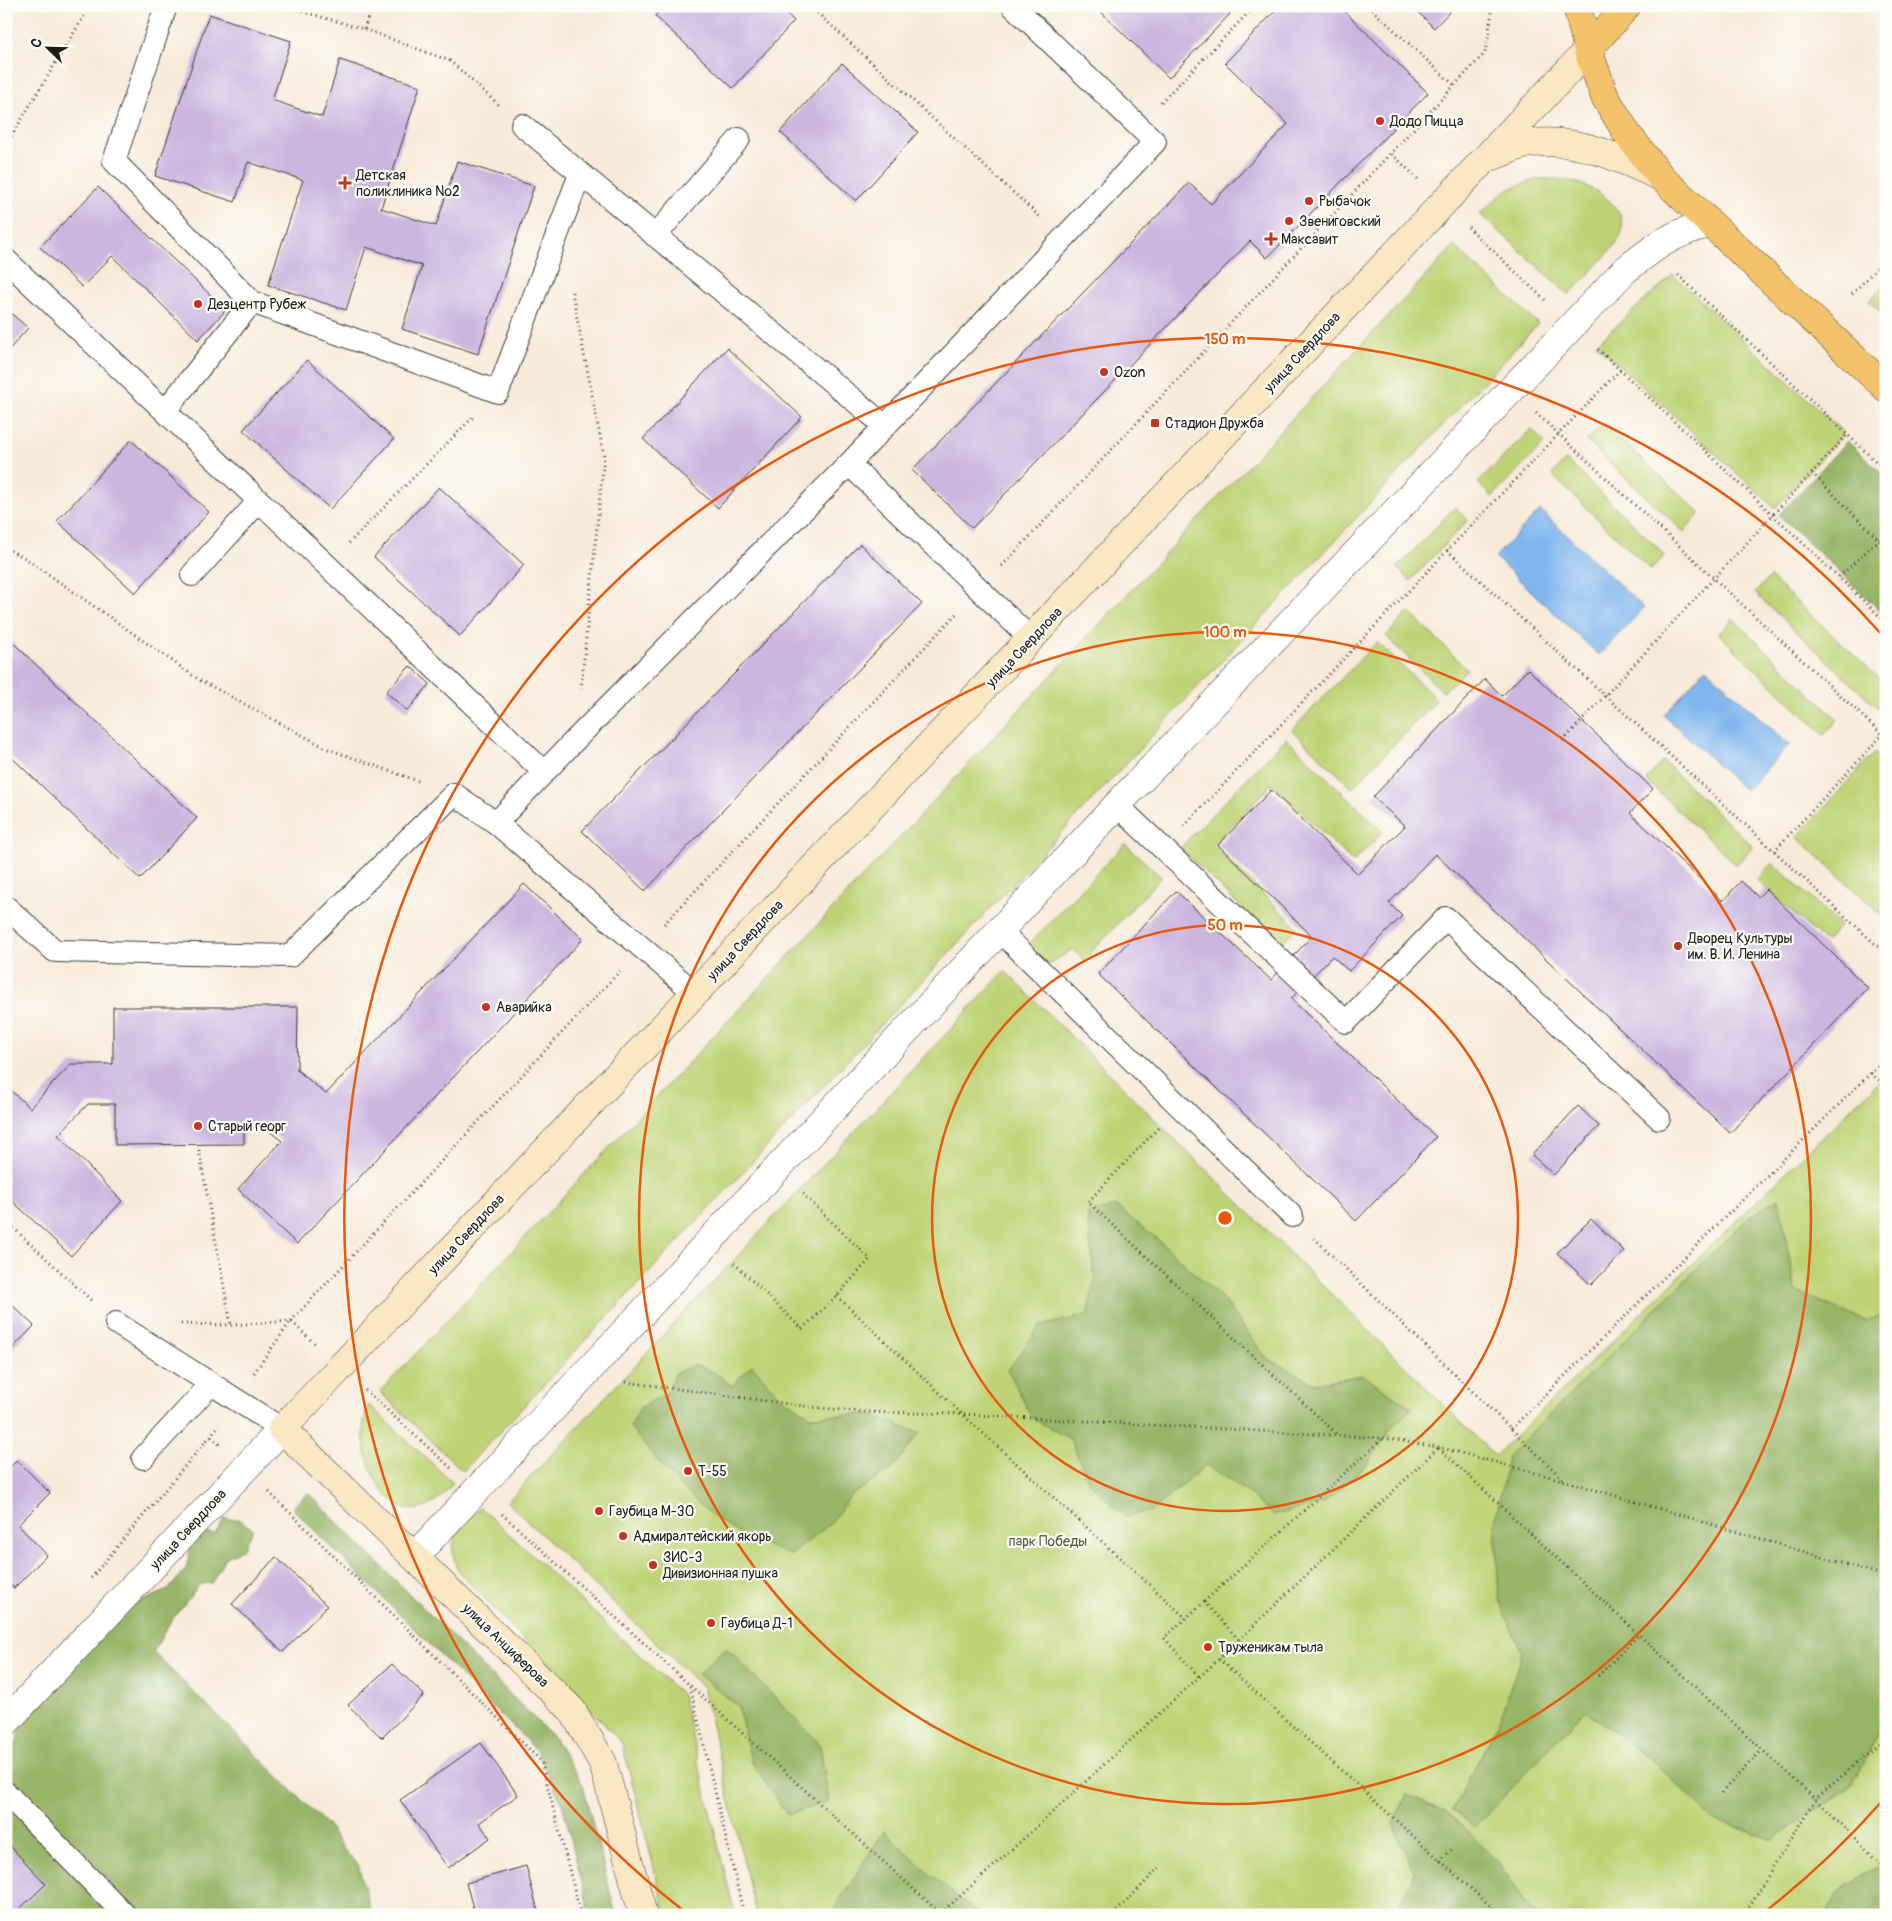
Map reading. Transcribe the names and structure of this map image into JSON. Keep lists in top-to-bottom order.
{
  "streets": {
    "main road": ["улица Свердлова", "улица Анциферова"]
  },
  "crossings": [
    ["улица Свердлова", "улица Анциферова"]
  ],
  "parks": ["парк Победы"],
  "places": {
    "other": [
      "Додо Пицца",
      "Рыбачок",
      "Звениговский",
      "Дезцентр Рубеж",
      "Ozon",
      "Дворец Культуры им. В. И. Ленина",
      "Аварийка",
      "Старый георг",
      "Т-55",
      "Гаубица М-30",
      "Адмиралтейский якорь",
      "ЗИС-3 Дивизионная пушка",
      "Гаубица Д-1",
      "Труженикам тыла"
    ],
    "health": ["Детская поликлиника №2", "Максавит"],
    "transit": ["Стадион Дружба"]
  },
  "north": "top left",
  "rings": ["150 m", "100 m", "50 m"]
}
